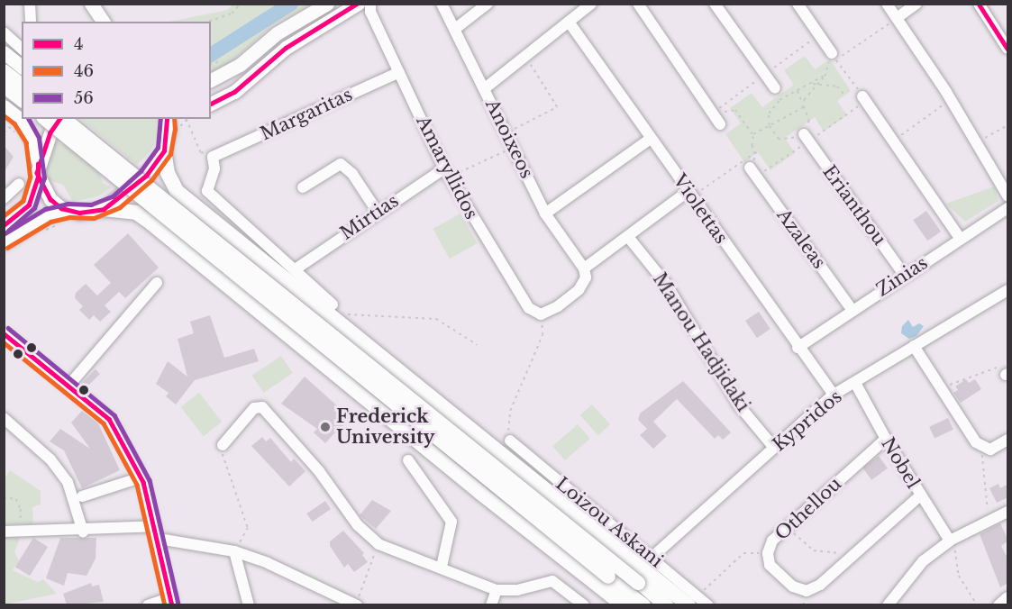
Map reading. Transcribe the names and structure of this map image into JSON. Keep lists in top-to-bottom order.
{
  "streets": {
    "street": [
      "Margaritas",
      "Anoixeos",
      "Amaryllidos",
      "Erianthou",
      "Violettas",
      "Mirtias",
      "Azaleas",
      "Zinias",
      "Manou Hadjidaki",
      "Kypridos",
      "Nobel",
      "Othellou",
      "Loizou Askani"
    ]
  },
  "crossings": [
    ["Margaritas", "Amaryllidos"],
    ["Amaryllidos", "Mirtias"],
    ["Erianthou", "Zinias"],
    ["Violettas", "Zinias"],
    ["Violettas", "Kypridos"],
    ["Azaleas", "Zinias"],
    ["Manou Hadjidaki", "Kypridos"],
    ["Kypridos", "Nobel"],
    ["Kypridos", "Loizou Askani"],
    ["Nobel", "Othellou"]
  ],
  "places": ["Frederick University"],
  "lines": ["transit line 4", "transit line 46", "transit line 56"],
  "legend": ["4", "46", "56"]
}
